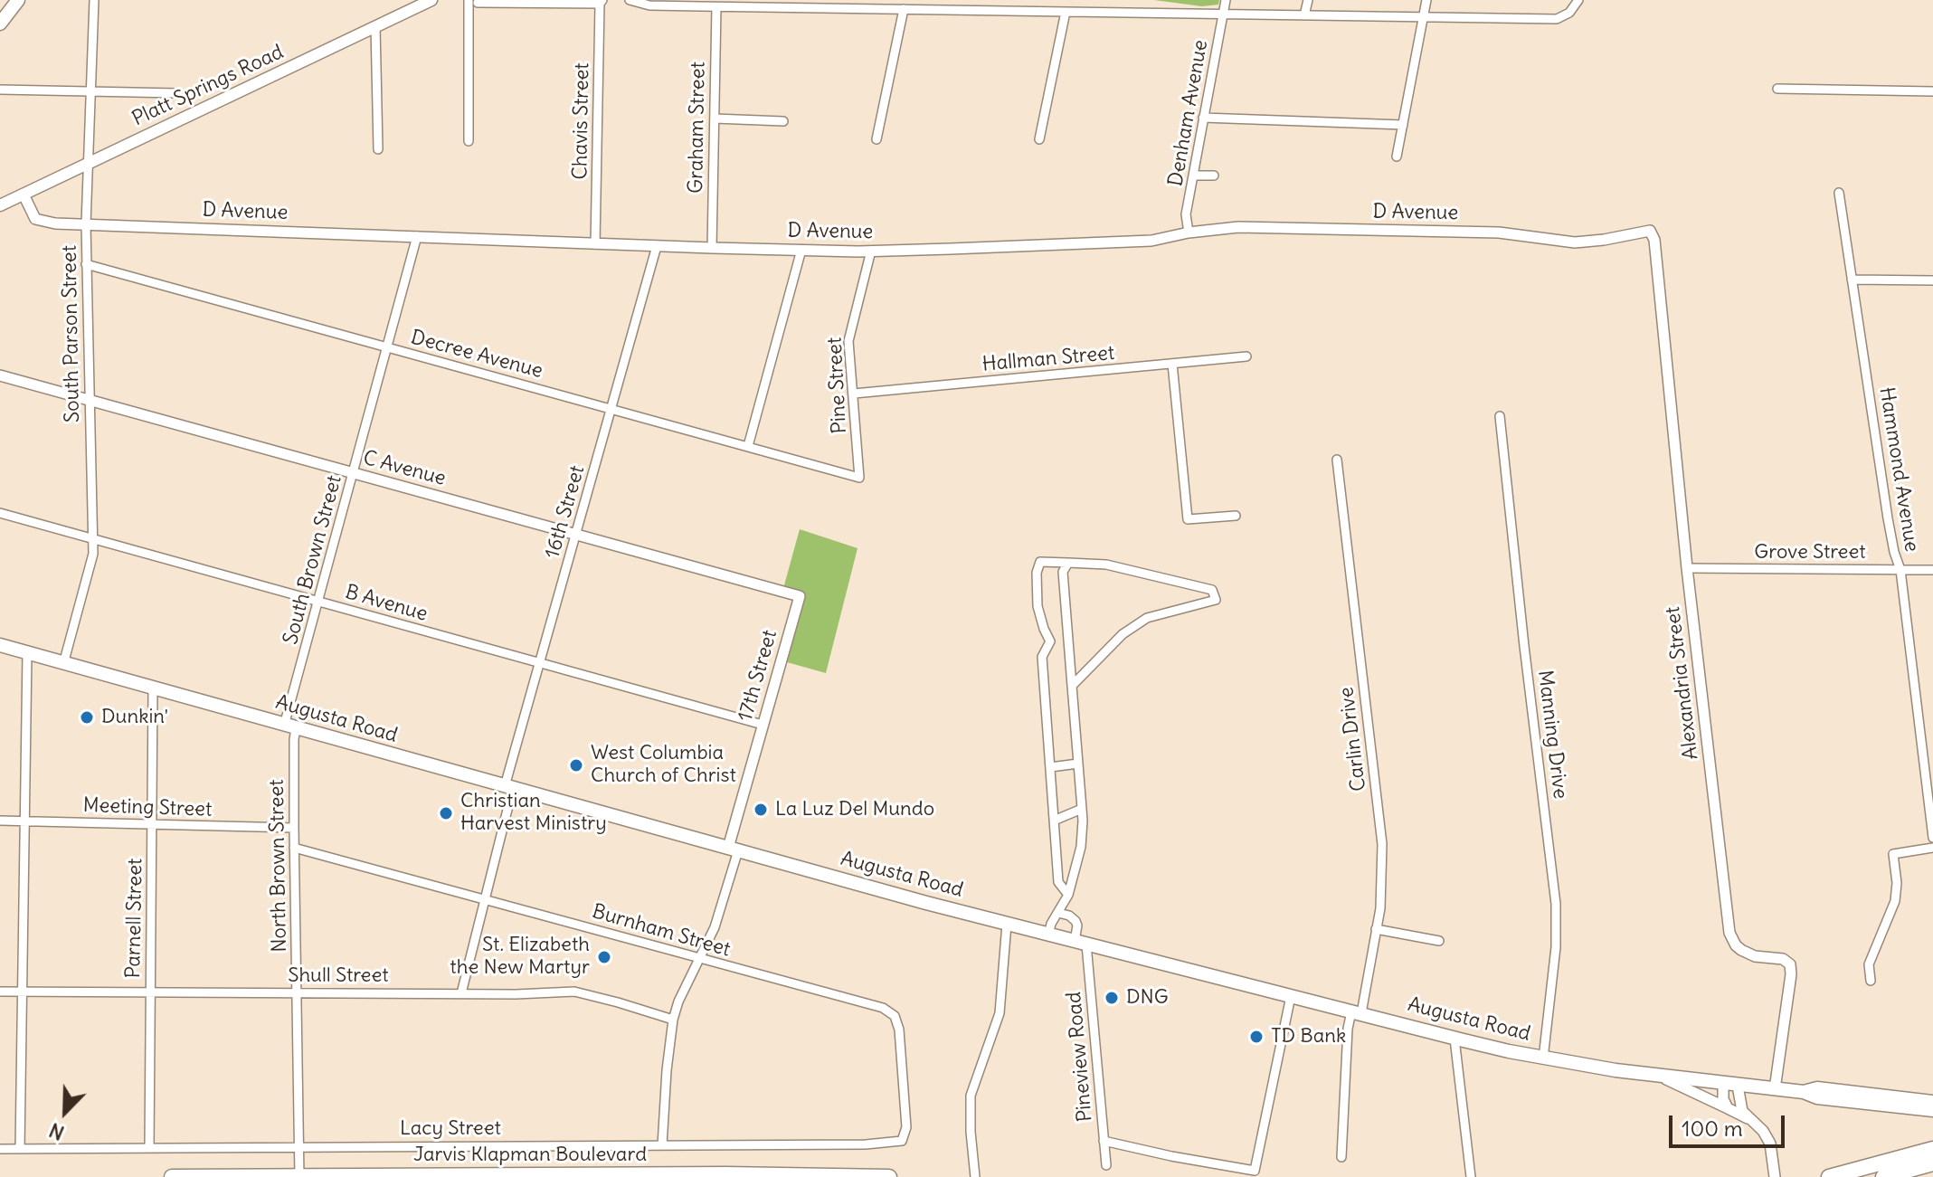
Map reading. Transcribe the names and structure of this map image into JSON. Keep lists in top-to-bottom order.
{
  "streets": {
    "highway": ["Jarvis Klapman Boulevard"],
    "main road": ["Platt Springs Road", "Augusta Road"],
    "street": [
      "Denham Avenue",
      "Chavis Street",
      "Graham Street",
      "D Avenue",
      "South Parson Street",
      "Decree Avenue",
      "Hallman Street",
      "Pine Street",
      "C Avenue",
      "Hammond Avenue",
      "16th Street",
      "Grove Street",
      "South Brown Street",
      "B Avenue",
      "17th Street",
      "Alexandria Street",
      "Manning Drive",
      "Carlin Drive",
      "Meeting Street",
      "North Brown Street",
      "Parnell Street",
      "Burnham Street",
      "Shull Street",
      "Pineview Road",
      "Lacy Street"
    ]
  },
  "crossings": [
    ["Platt Springs Road", "D Avenue"],
    ["Platt Springs Road", "South Parson Street"],
    ["Denham Avenue", "D Avenue"],
    ["Chavis Street", "D Avenue"],
    ["Graham Street", "D Avenue"],
    ["D Avenue", "South Parson Street"],
    ["D Avenue", "Pine Street"],
    ["D Avenue", "16th Street"],
    ["D Avenue", "South Brown Street"],
    ["D Avenue", "Alexandria Street"],
    ["South Parson Street", "Decree Avenue"],
    ["South Parson Street", "C Avenue"],
    ["South Parson Street", "B Avenue"],
    ["South Parson Street", "Augusta Road"],
    ["Decree Avenue", "Pine Street"],
    ["Decree Avenue", "16th Street"],
    ["Decree Avenue", "South Brown Street"],
    ["Hallman Street", "Pine Street"],
    ["C Avenue", "16th Street"],
    ["C Avenue", "South Brown Street"],
    ["C Avenue", "17th Street"],
    ["Hammond Avenue", "Grove Street"],
    ["16th Street", "B Avenue"],
    ["16th Street", "Augusta Road"],
    ["16th Street", "Burnham Street"],
    ["16th Street", "Shull Street"],
    ["Grove Street", "Alexandria Street"],
    ["South Brown Street", "B Avenue"],
    ["South Brown Street", "Augusta Road"],
    ["South Brown Street", "North Brown Street"],
    ["B Avenue", "17th Street"],
    ["17th Street", "Augusta Road"],
    ["Alexandria Street", "Augusta Road"],
    ["Augusta Road", "Manning Drive"],
    ["Augusta Road", "Carlin Drive"],
    ["Augusta Road", "North Brown Street"],
    ["Augusta Road", "Parnell Street"],
    ["Augusta Road", "Pineview Road"],
    ["Meeting Street", "North Brown Street"],
    ["Meeting Street", "Parnell Street"],
    ["North Brown Street", "Burnham Street"],
    ["North Brown Street", "Shull Street"],
    ["North Brown Street", "Lacy Street"],
    ["North Brown Street", "Jarvis Klapman Boulevard"],
    ["Parnell Street", "Shull Street"],
    ["Parnell Street", "Lacy Street"],
    ["Burnham Street", "Lacy Street"]
  ],
  "places": [
    "Dunkin'",
    "West Columbia Church of Christ",
    "La Luz Del Mundo",
    "Christian Harvest Ministry",
    "St. Elizabeth the New Martyr",
    "DNG",
    "TD Bank"
  ],
  "scale_bar": "100 m",
  "north": "bottom left"
}
